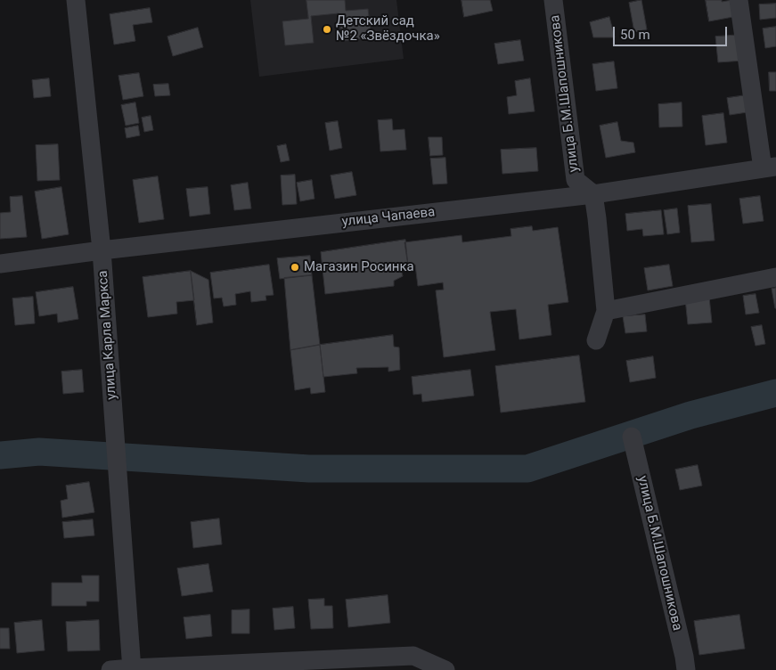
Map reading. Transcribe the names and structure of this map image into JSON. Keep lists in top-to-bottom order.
{
  "streets": {
    "street": ["улица Б.М.Шапошникова", "улица Чапаева", "улица Карла Маркса"]
  },
  "crossings": [
    ["улица Б.М.Шапошникова", "улица Чапаева"],
    ["улица Чапаева", "улица Карла Маркса"]
  ],
  "places": ["Детский сад №2 «Звёздочка»", "Магазин Росинка"],
  "scale_bar": "50 m"
}
